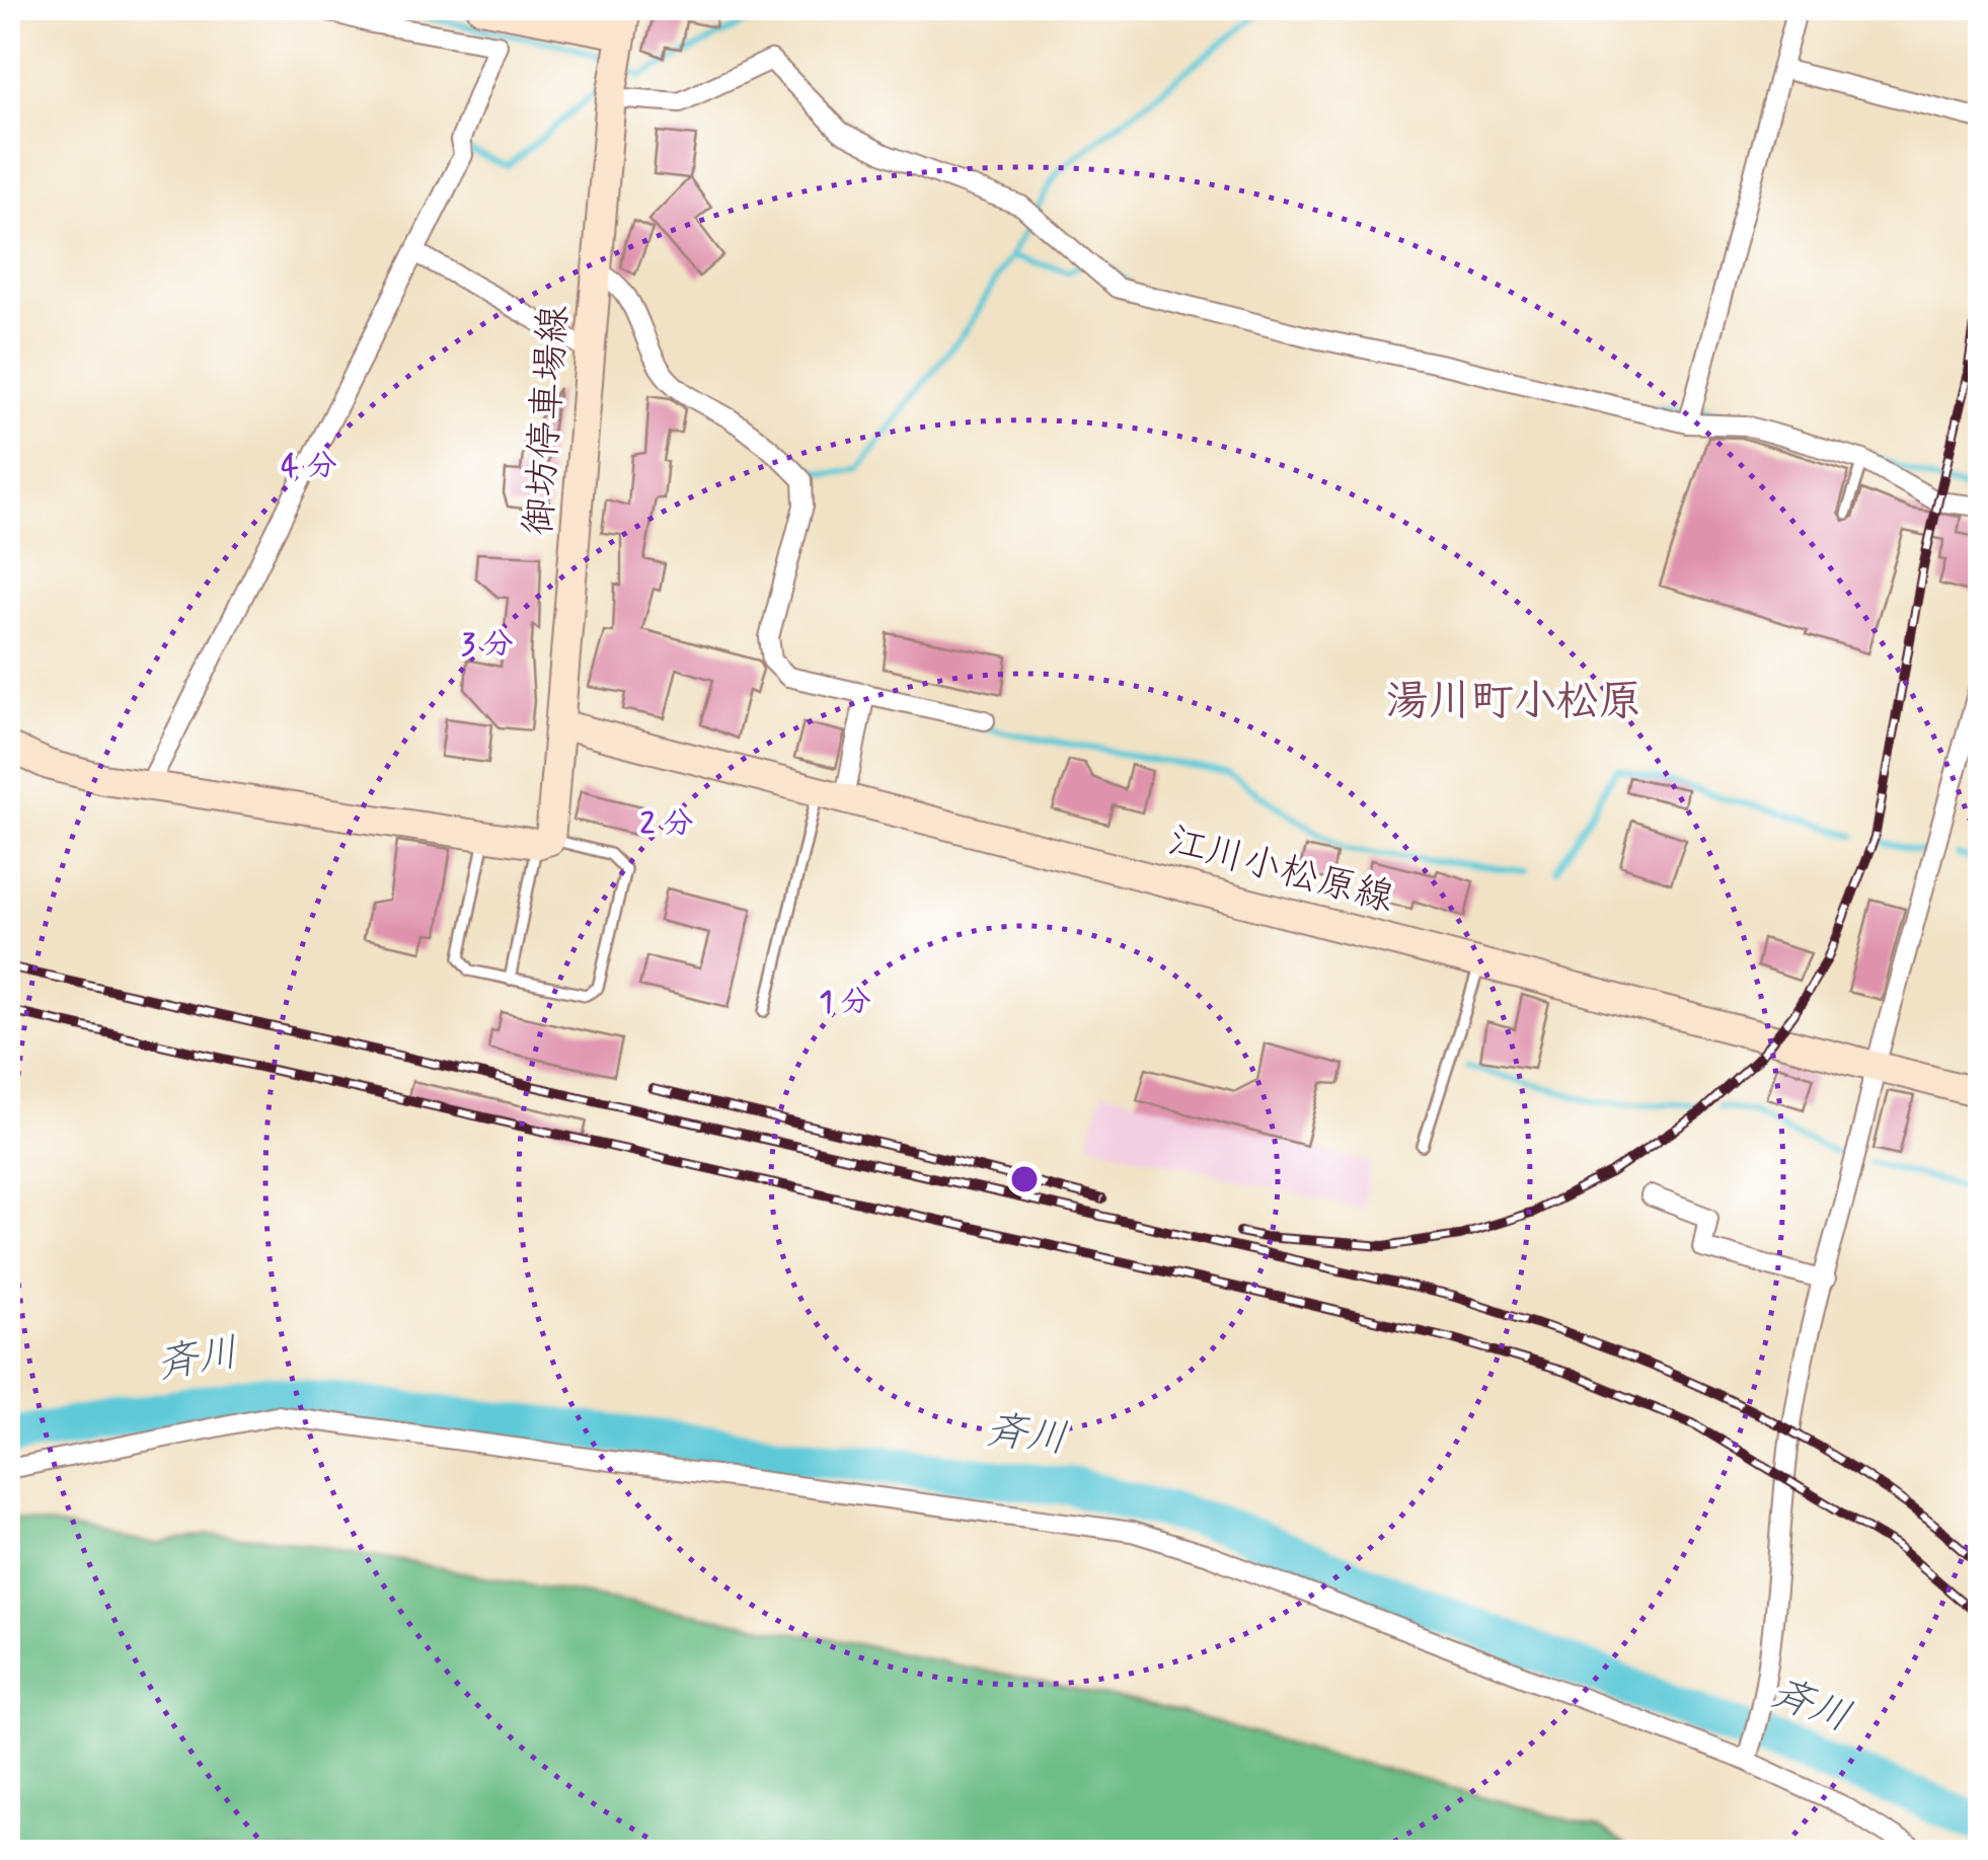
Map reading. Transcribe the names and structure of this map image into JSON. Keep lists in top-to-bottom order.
{
  "streets": {
    "main road": ["御坊停車場線", "江川小松原線"]
  },
  "crossings": [
    ["御坊停車場線", "江川小松原線"]
  ],
  "districts": ["湯川町小松原"],
  "water": ["斉川"],
  "rings": [
    "4 分",
    "3 分",
    "2 分",
    "1 分"
  ]
}
